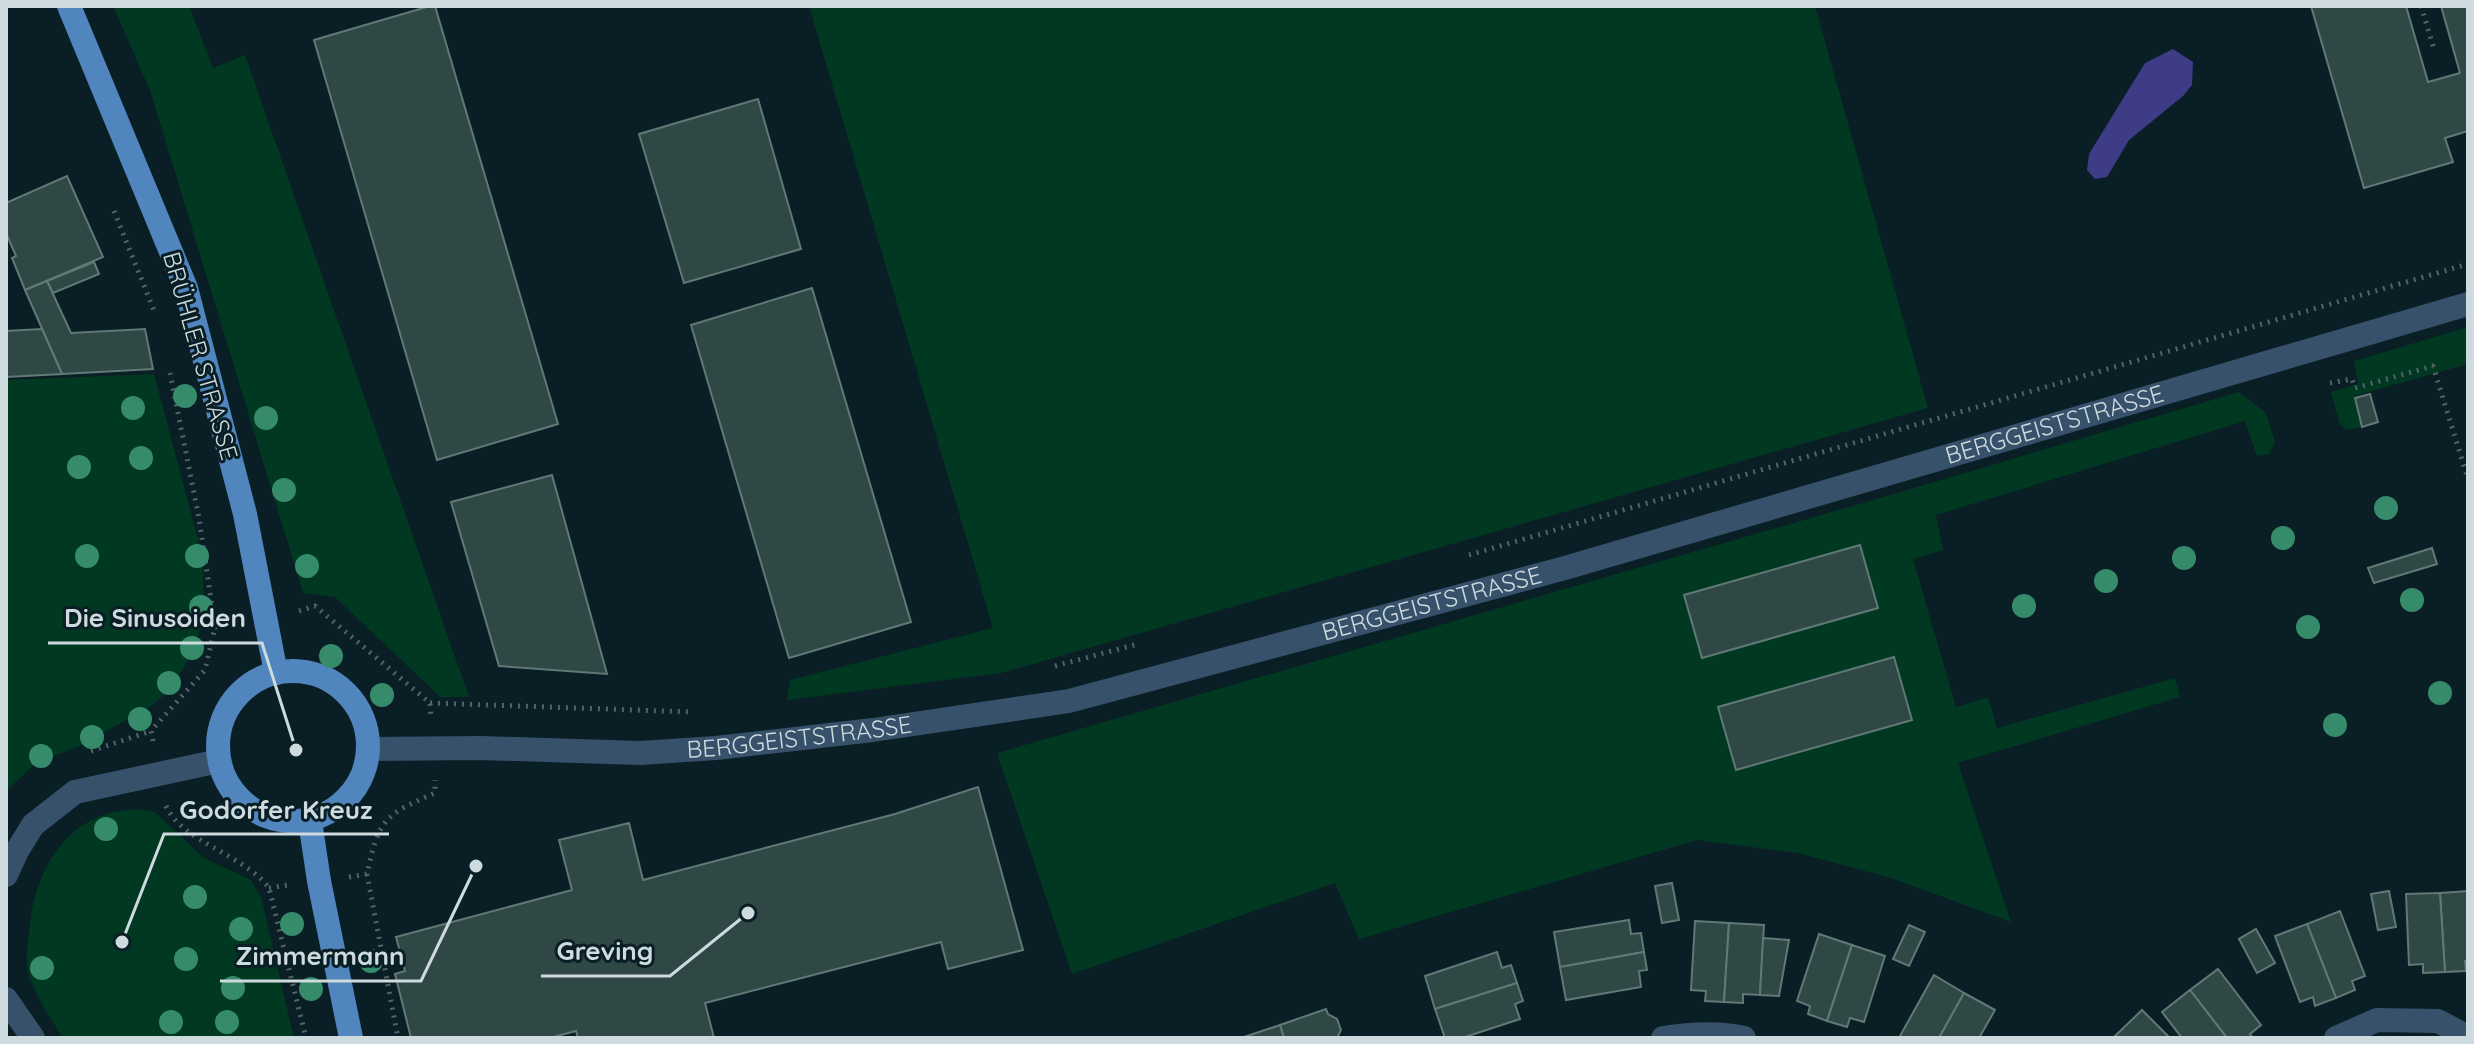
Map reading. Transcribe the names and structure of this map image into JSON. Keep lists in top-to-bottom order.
{
  "streets": {
    "main road": ["BRÜHLER STRASSE"],
    "street": ["BERGGEISTSTRASSE"]
  },
  "crossings": [
    ["BRÜHLER STRASSE", "BERGGEISTSTRASSE"]
  ],
  "places": [
    "Die Sinusoiden",
    "Zimmermann",
    "Greving",
    "Godorfer Kreuz"
  ]
}
